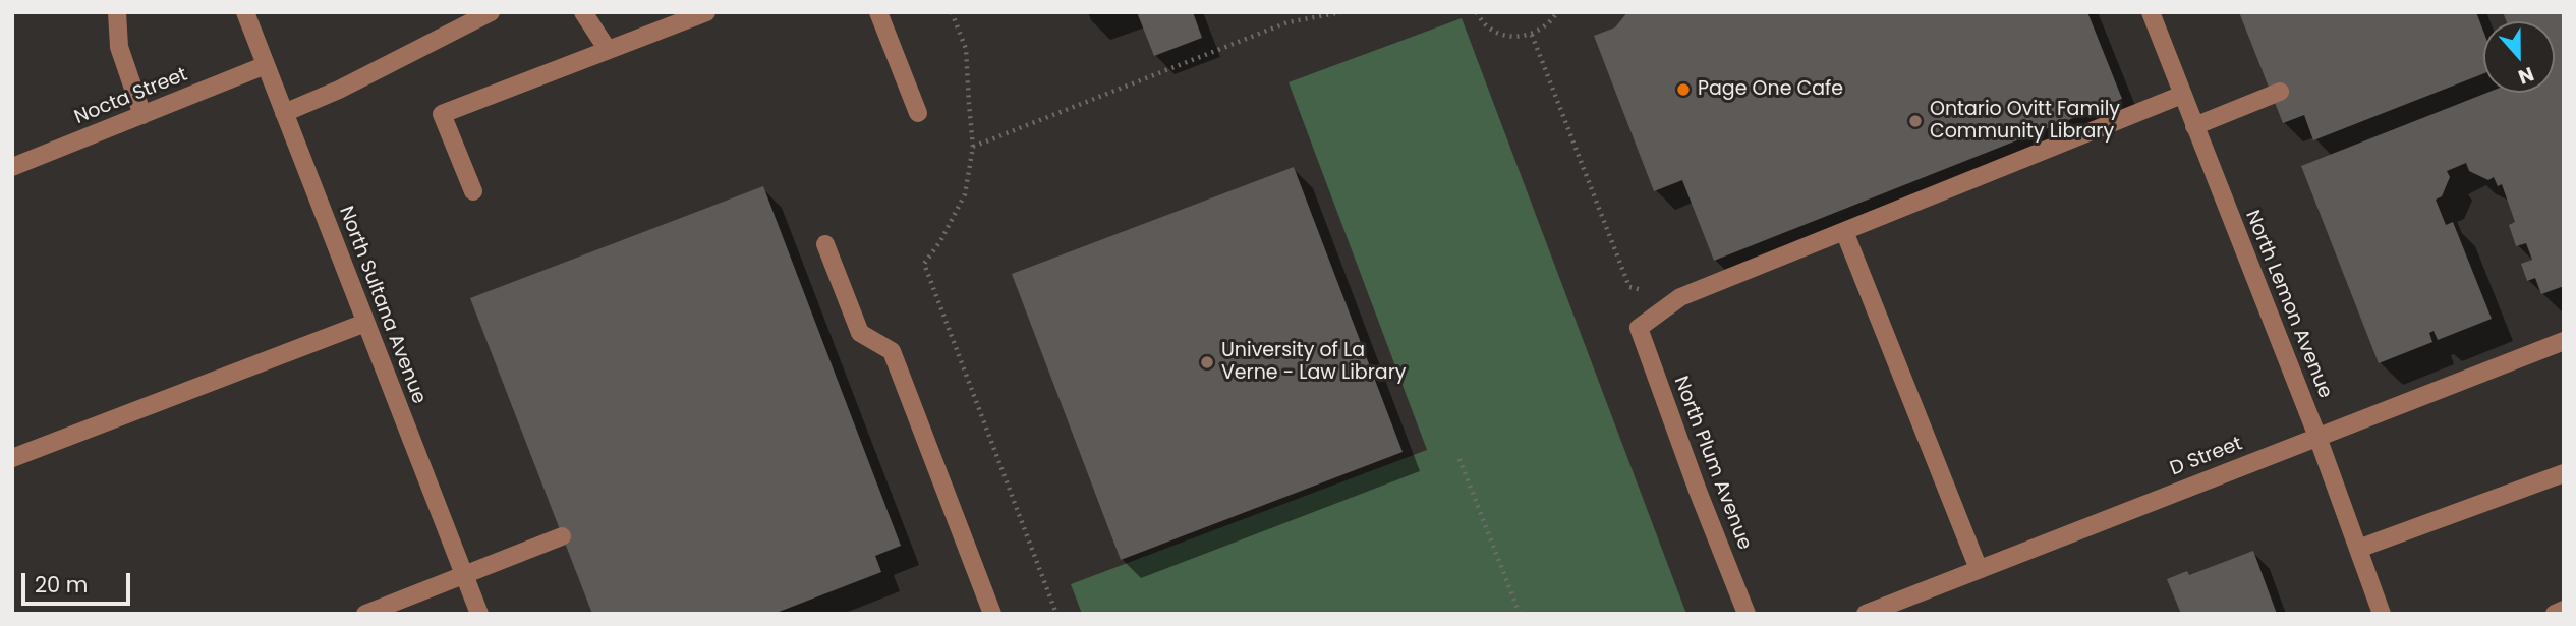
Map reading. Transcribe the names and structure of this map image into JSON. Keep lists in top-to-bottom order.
{
  "streets": {
    "street": [
      "Nocta Street",
      "North Lemon Avenue",
      "North Sultana Avenue",
      "D Street",
      "North Plum Avenue"
    ]
  },
  "crossings": [
    ["Nocta Street", "North Sultana Avenue"],
    ["North Lemon Avenue", "D Street"]
  ],
  "places": ["Page One Cafe", "Ontario Ovitt Family Community Library", "University of La Verne - Law Library"],
  "scale_bar": "20 m",
  "north": "bottom"
}
